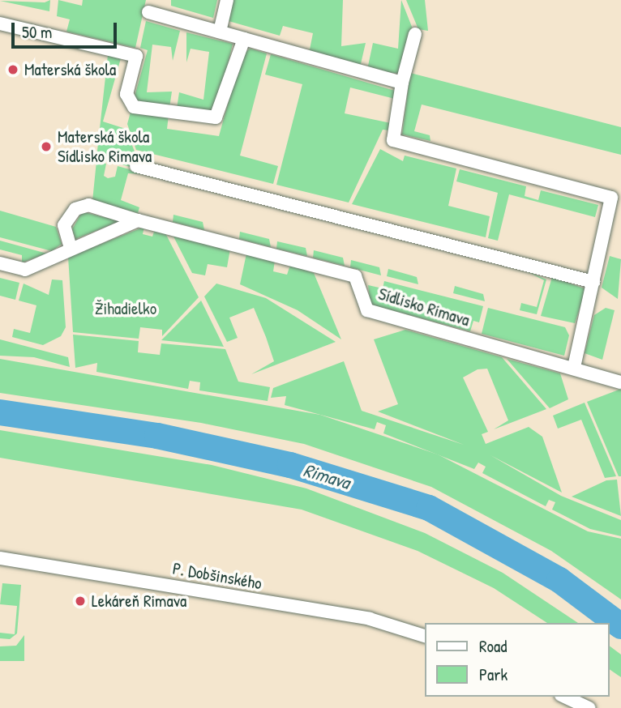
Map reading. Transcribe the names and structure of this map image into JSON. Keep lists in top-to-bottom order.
{
  "streets": {
    "street": ["Sídlisko Rimava", "P. Dobšinského"]
  },
  "water": ["Rimava"],
  "parks": ["Žihadielko"],
  "places": ["Materská škola", "Materská škola Sídlisko Rimava", "Lekáreň Rimava"],
  "legend": ["Road", "Park"],
  "scale_bar": "50 m"
}
